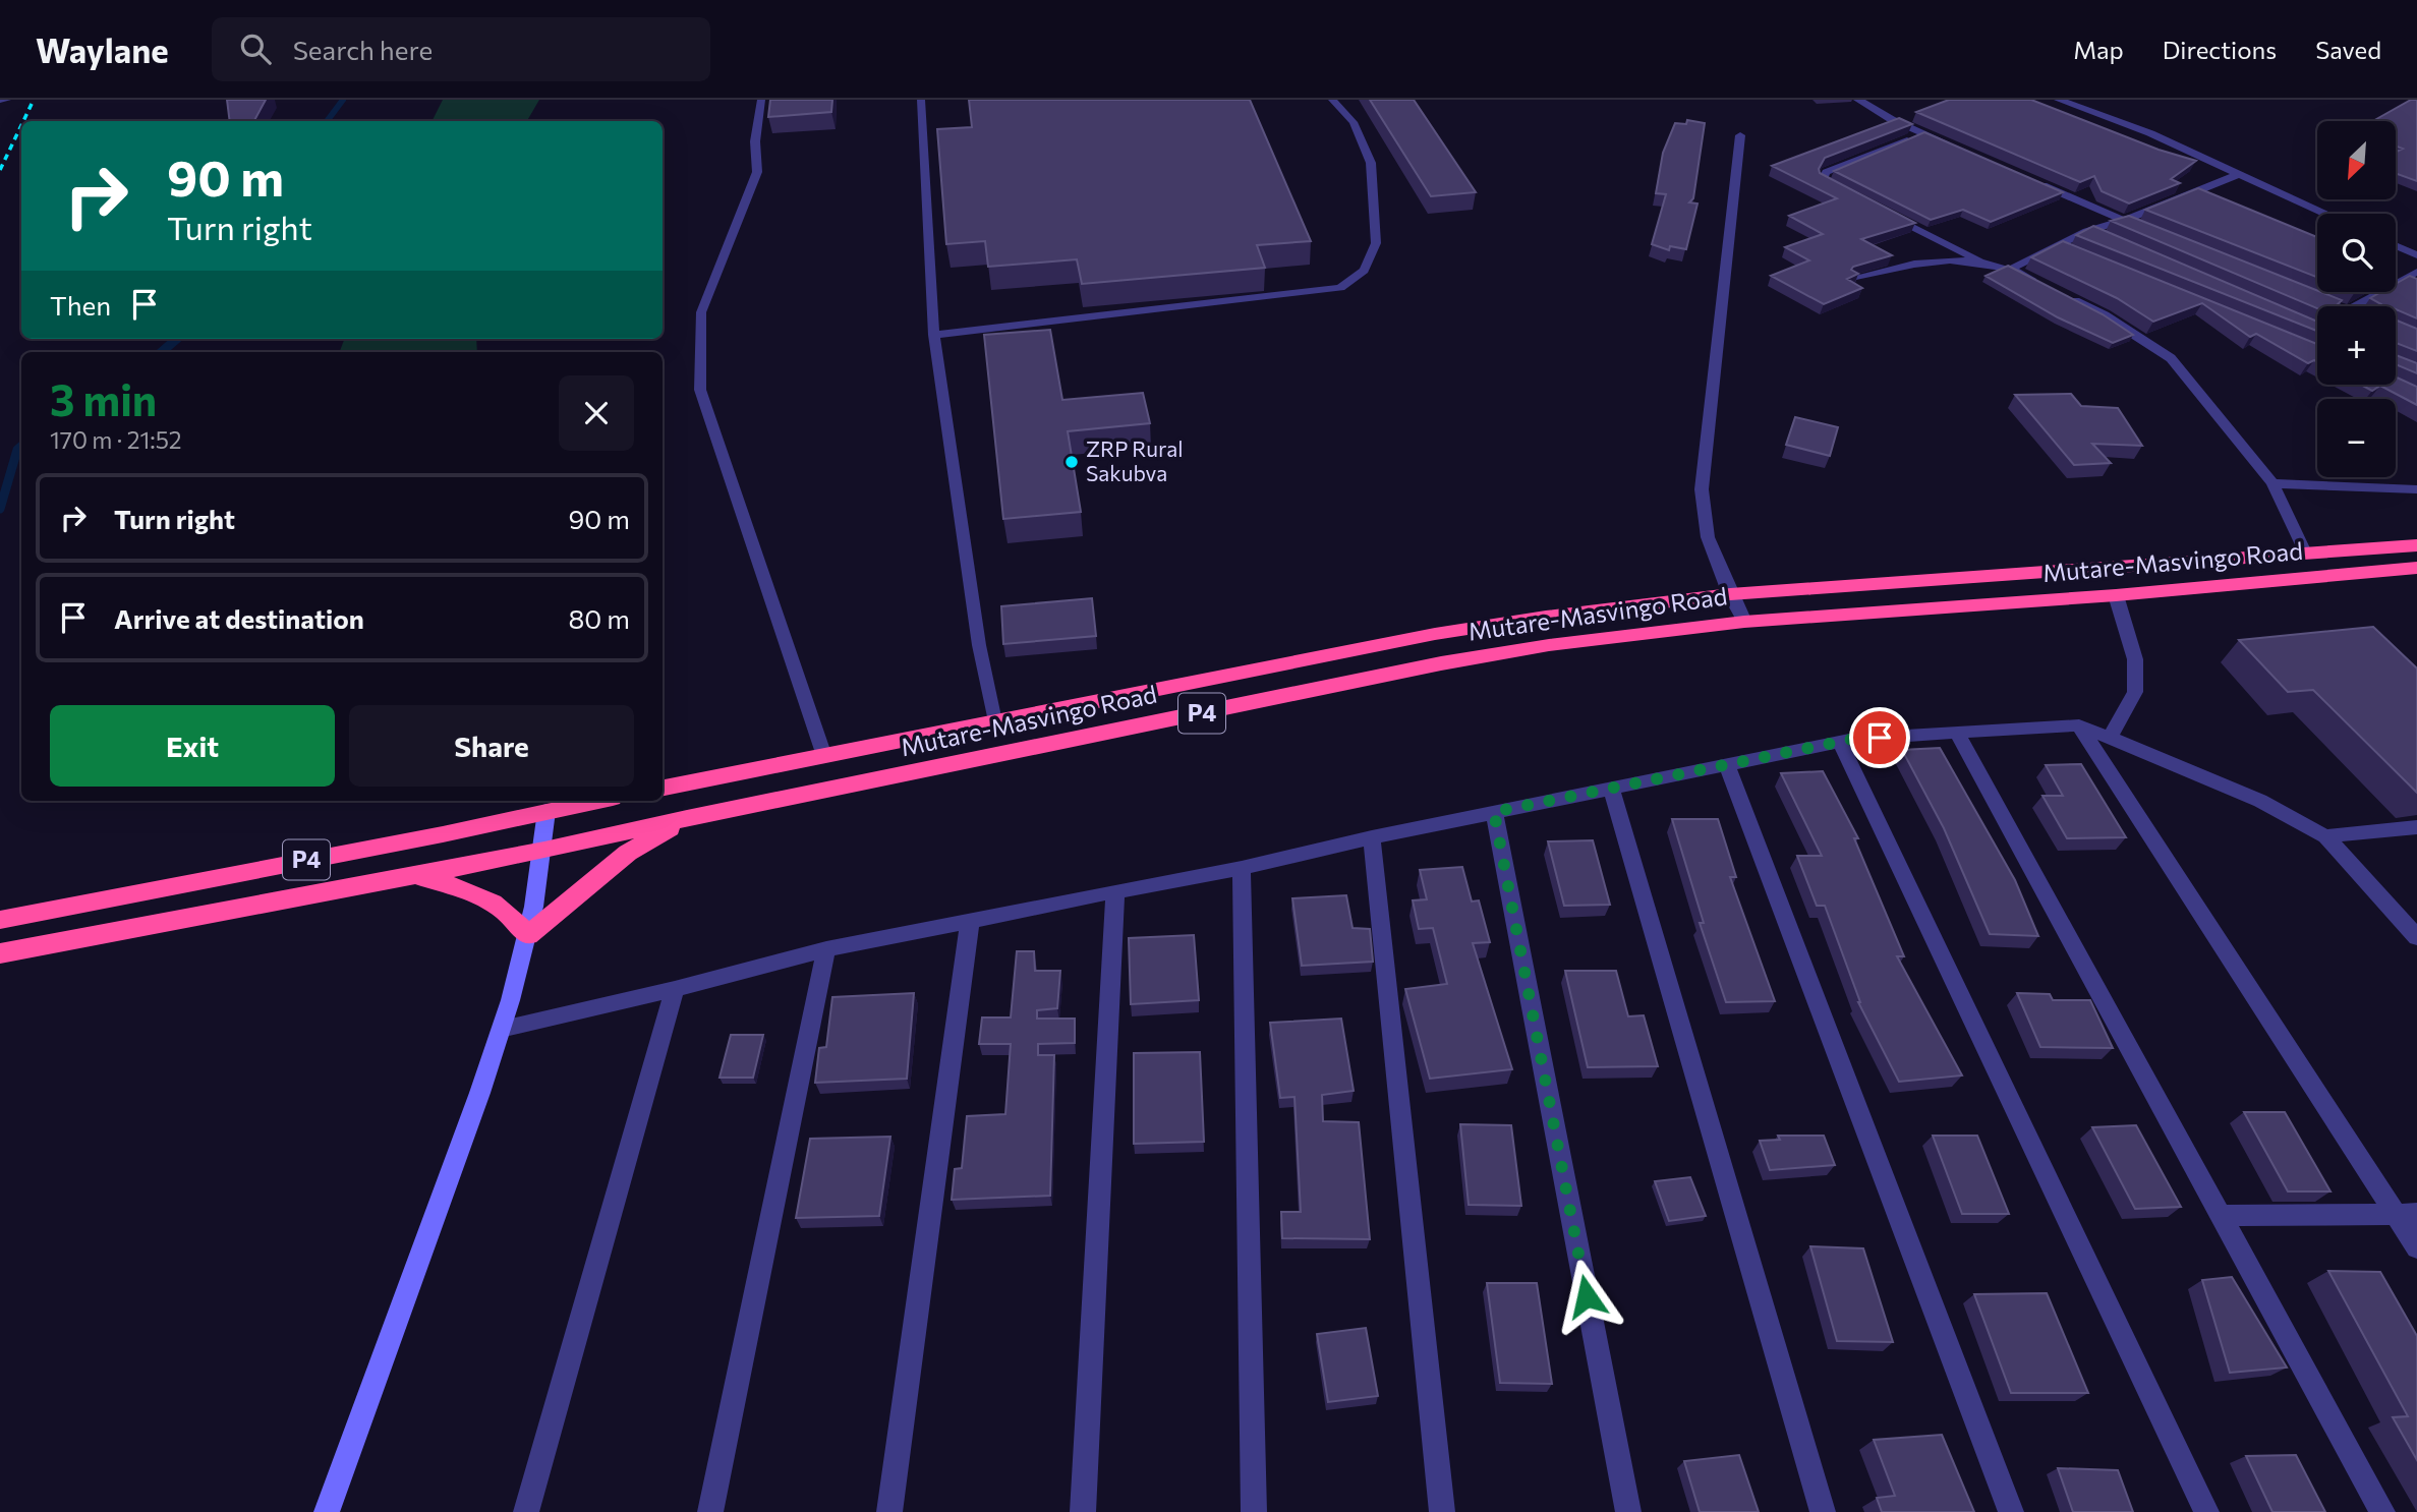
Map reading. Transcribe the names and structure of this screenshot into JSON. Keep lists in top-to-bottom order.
{
  "streets": {
    "highway": ["Mutare-Masvingo Road", "P4"]
  },
  "places": ["ZRP Rural Sakubva"],
  "north": "bottom left",
  "page": {
    "header": "Waylane",
    "search": "Search here",
    "nav": ["Map", "Directions", "Saved"],
    "map_buttons": ["+", "−"],
    "turn": ["90 m", "Turn right"],
    "then": "Then",
    "heading": ["3 min", "170 m · 21:52"],
    "list": [
      {
        "name": "Turn right",
        "value": "90 m"
      },
      {
        "name": "Arrive at destination",
        "value": "80 m"
      }
    ],
    "buttons": ["Exit", "Share"]
  }
}
